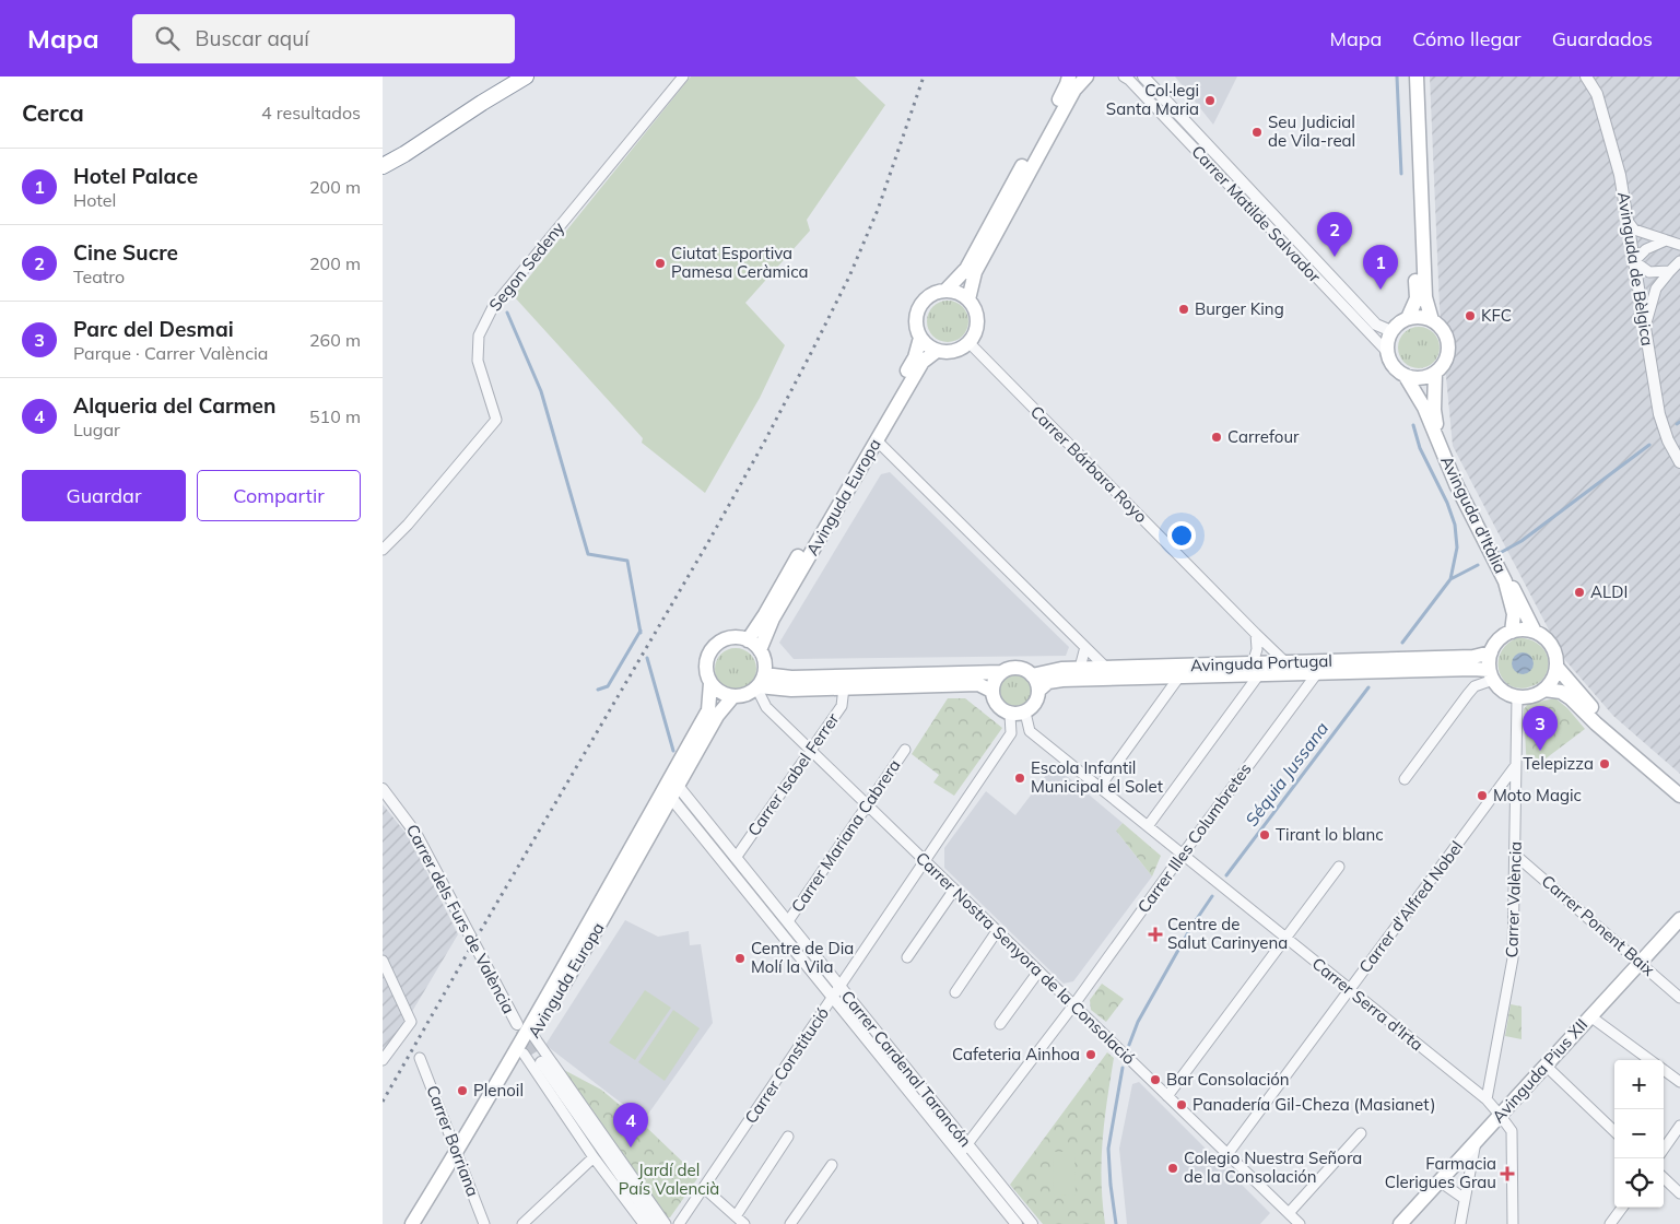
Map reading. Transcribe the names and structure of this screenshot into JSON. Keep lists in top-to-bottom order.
{
  "streets": {
    "main road": [
      "Avinguda Europa",
      "Avinguda d'Itàlia",
      "Avinguda Portugal",
      "Avinguda Pius XII"
    ],
    "street": [
      "Carrer Matilde Salvador",
      "Segon Sedeny",
      "Avinguda de Bèlgica",
      "Carrer Bárbara Royo",
      "Carrer Isabel Ferrer",
      "Carrer Mariana Cabrera",
      "Carrer Illes Columbretes",
      "Carrer València",
      "Carrer d'Alfred Nobel",
      "Carrer dels Furs de València",
      "Carrer Ponent Baix",
      "Carrer Nostra Senyora de la Consolació",
      "Carrer Serra d'Irta",
      "Carrer Constitució",
      "Carrer Cardenal Tarancón",
      "Carrer Borriana"
    ]
  },
  "crossings": [
    ["Carrer Matilde Salvador", "Avinguda d'Itàlia"],
    ["Carrer Bárbara Royo", "Avinguda Europa"],
    ["Carrer Bárbara Royo", "Avinguda Portugal"],
    ["Avinguda Europa", "Carrer Nostra Senyora de la Consolació"],
    ["Avinguda Europa", "Carrer Cardenal Tarancón"],
    ["Avinguda Europa", "Carrer Borriana"],
    ["Avinguda d'Itàlia", "Avinguda Portugal"],
    ["Avinguda d'Itàlia", "Carrer València"],
    ["Avinguda Portugal", "Carrer Illes Columbretes"],
    ["Avinguda Portugal", "Carrer València"],
    ["Carrer Isabel Ferrer", "Carrer Nostra Senyora de la Consolació"],
    ["Carrer Isabel Ferrer", "Carrer Cardenal Tarancón"],
    ["Carrer Mariana Cabrera", "Carrer Nostra Senyora de la Consolació"],
    ["Carrer Mariana Cabrera", "Carrer Cardenal Tarancón"],
    ["Carrer Illes Columbretes", "Carrer Nostra Senyora de la Consolació"],
    ["Carrer Illes Columbretes", "Carrer Serra d'Irta"],
    ["Carrer Illes Columbretes", "Carrer Cardenal Tarancón"],
    ["Carrer València", "Carrer d'Alfred Nobel"],
    ["Carrer València", "Carrer Ponent Baix"],
    ["Carrer València", "Carrer Serra d'Irta"],
    ["Carrer d'Alfred Nobel", "Carrer Nostra Senyora de la Consolació"],
    ["Carrer d'Alfred Nobel", "Carrer Serra d'Irta"],
    ["Carrer Ponent Baix", "Avinguda Pius XII"],
    ["Carrer Nostra Senyora de la Consolació", "Carrer Constitució"],
    ["Carrer Serra d'Irta", "Avinguda Pius XII"],
    ["Carrer Constitució", "Carrer Cardenal Tarancón"]
  ],
  "water": ["Séquia Jussana"],
  "parks": ["Jardí del País Valencià"],
  "places": {
    "other": [
      "Col·legi Santa Maria",
      "Seu Judicial de Vila-real",
      "Ciutat Esportiva Pamesa Ceràmica",
      "Burger King",
      "KFC",
      "Carrefour",
      "ALDI",
      "Telepizza",
      "Escola Infantil Municipal el Solet",
      "Moto Magic",
      "Tirant lo blanc",
      "Centre de Dia Molí la Vila",
      "Cafeteria Ainhoa",
      "Bar Consolación",
      "Plenoil",
      "Panadería Gil-Cheza (Masianet)",
      "Colegio Nuestra Señora de la Consolación"
    ],
    "health": ["Centre de Salut Carinyena", "Farmacia Clerigues Grau"]
  },
  "page": {
    "header": "Mapa",
    "search": "Buscar aquí",
    "nav": ["Mapa", "Cómo llegar", "Guardados"],
    "heading": ["Cerca", "4 resultados"],
    "list": [
      {
        "mark": "1",
        "name": "Hotel Palace",
        "note": "Hotel",
        "value": "200 m"
      },
      {
        "mark": "2",
        "name": "Cine Sucre",
        "note": "Teatro",
        "value": "200 m"
      },
      {
        "mark": "3",
        "name": "Parc del Desmai",
        "note": "Parque · Carrer València",
        "value": "260 m"
      },
      {
        "mark": "4",
        "name": "Alqueria del Carmen",
        "note": "Lugar",
        "value": "510 m"
      }
    ],
    "pins": [
      "2",
      "1",
      "3",
      "4"
    ],
    "buttons": ["Guardar", "Compartir"],
    "map_buttons": ["+", "−"]
  }
}
